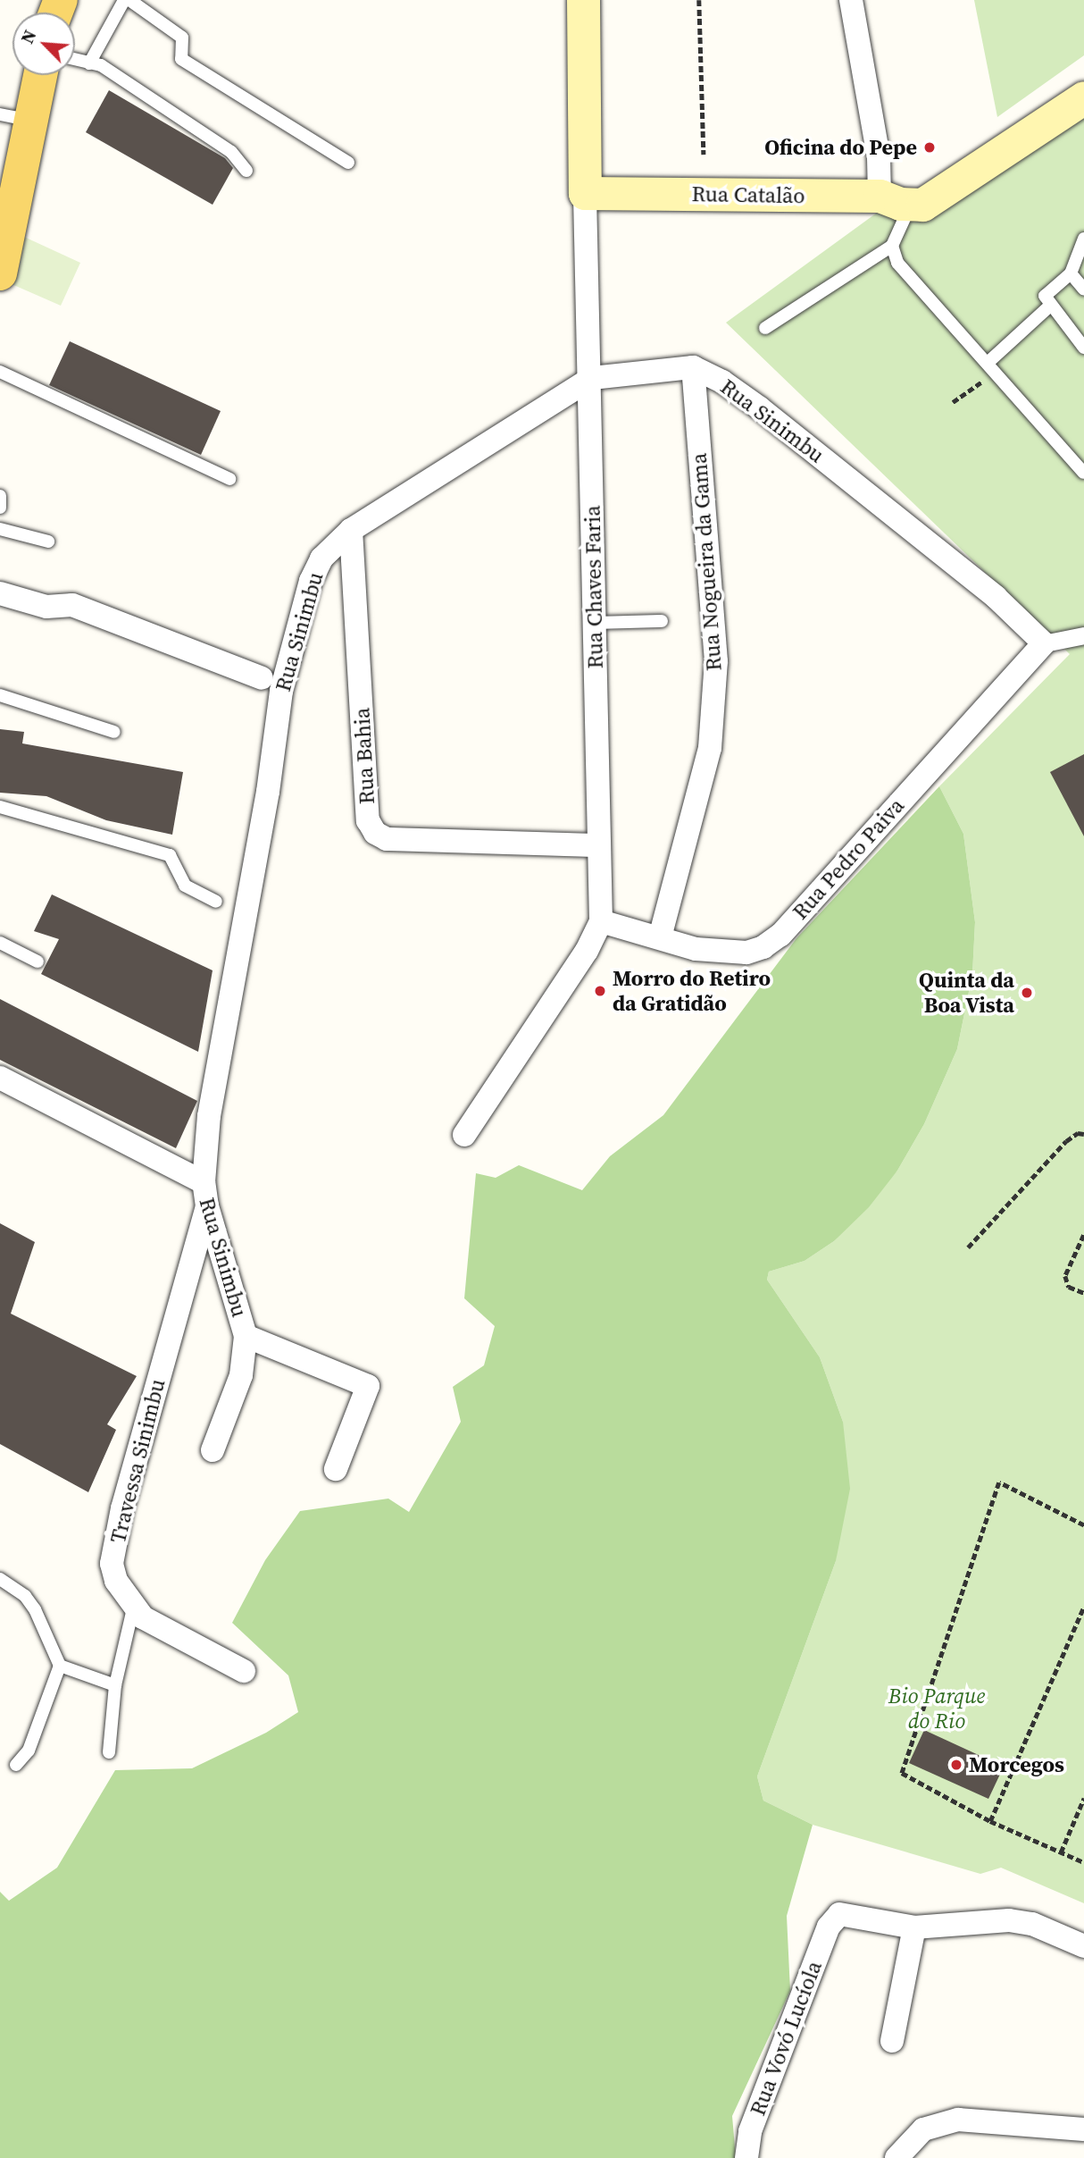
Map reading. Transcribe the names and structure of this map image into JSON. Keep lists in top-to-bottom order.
{
  "streets": {
    "main road": ["Rua Catalão", "Rua Chaves Faria"],
    "street": [
      "Rua Sinimbu",
      "Rua Nogueira da Gama",
      "Rua Bahia",
      "Rua Pedro Paiva",
      "Travessa Sinimbu",
      "Rua Vovó Lucíola"
    ]
  },
  "crossings": [
    ["Rua Catalão", "Rua Chaves Faria"],
    ["Rua Sinimbu", "Rua Nogueira da Gama"],
    ["Rua Sinimbu", "Rua Chaves Faria"],
    ["Rua Sinimbu", "Rua Bahia"],
    ["Rua Sinimbu", "Rua Pedro Paiva"],
    ["Rua Sinimbu", "Travessa Sinimbu"],
    ["Rua Nogueira da Gama", "Rua Pedro Paiva"],
    ["Rua Chaves Faria", "Rua Bahia"],
    ["Rua Chaves Faria", "Rua Pedro Paiva"]
  ],
  "parks": ["Bio Parque do Rio"],
  "places": [
    "Oficina do Pepe",
    "Morro do Retiro da Gratidão",
    "Quinta da Boa Vista",
    "Morcegos"
  ],
  "north": "top left"
}
